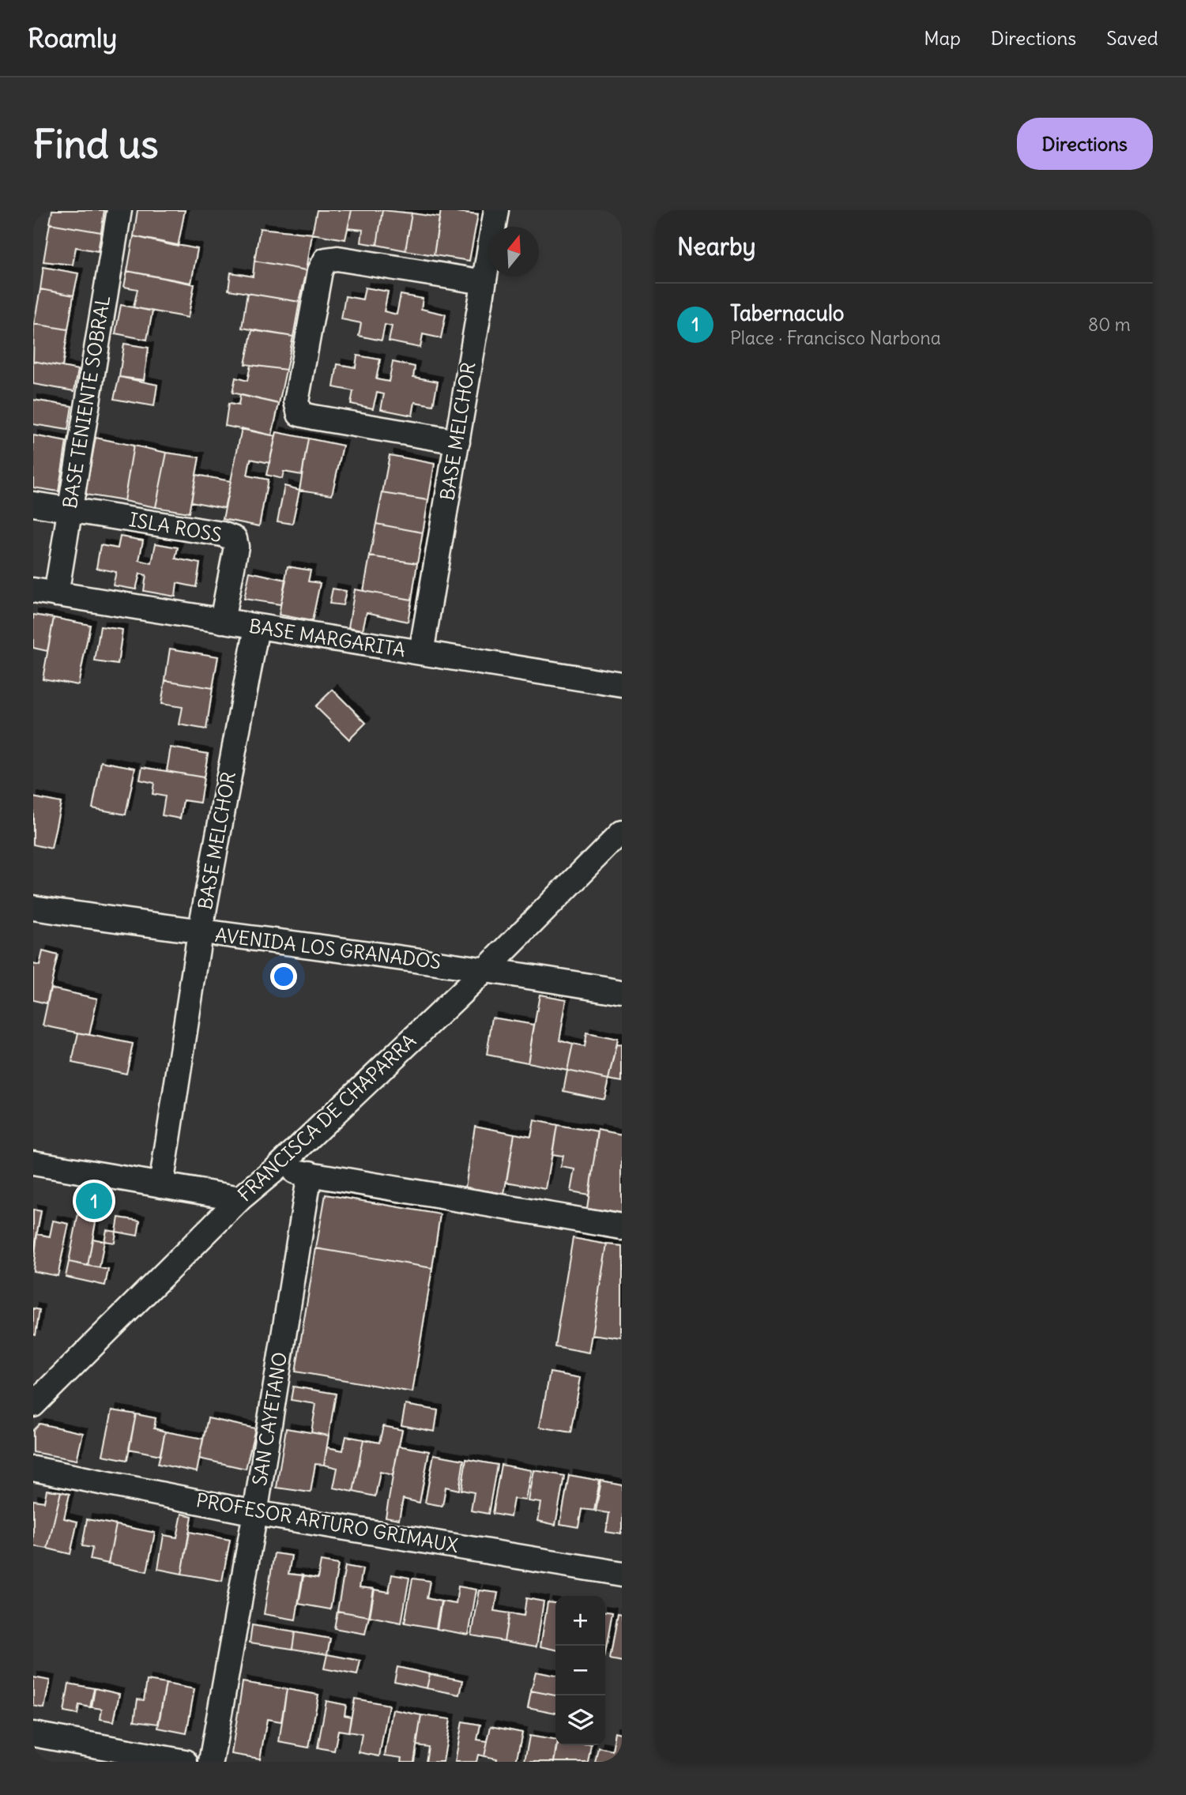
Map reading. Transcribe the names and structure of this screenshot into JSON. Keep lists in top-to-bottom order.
{
  "streets": {
    "street": [
      "BASE TENIENTE SOBRAL",
      "BASE MELCHOR",
      "ISLA ROSS",
      "BASE MARGARITA",
      "AVENIDA LOS GRANADOS",
      "FRANCISCA DE CHAPARRA",
      "SAN CAYETANO",
      "PROFESOR ARTURO GRIMAUX"
    ]
  },
  "crossings": [
    ["BASE TENIENTE SOBRAL", "ISLA ROSS"],
    ["BASE TENIENTE SOBRAL", "BASE MARGARITA"],
    ["BASE MELCHOR", "BASE MARGARITA"],
    ["BASE MELCHOR", "AVENIDA LOS GRANADOS"],
    ["ISLA ROSS", "BASE MARGARITA"],
    ["AVENIDA LOS GRANADOS", "FRANCISCA DE CHAPARRA"],
    ["SAN CAYETANO", "PROFESOR ARTURO GRIMAUX"]
  ],
  "north": "top",
  "page": {
    "header": "Roamly",
    "nav": ["Map", "Directions", "Saved"],
    "buttons": "Directions",
    "title": "Find us",
    "heading": "Nearby",
    "list": [
      {
        "mark": "1",
        "name": "Tabernaculo",
        "note": "Place · Francisco Narbona",
        "value": "80 m"
      }
    ],
    "pins": "1",
    "map_buttons": ["+", "−"]
  }
}
